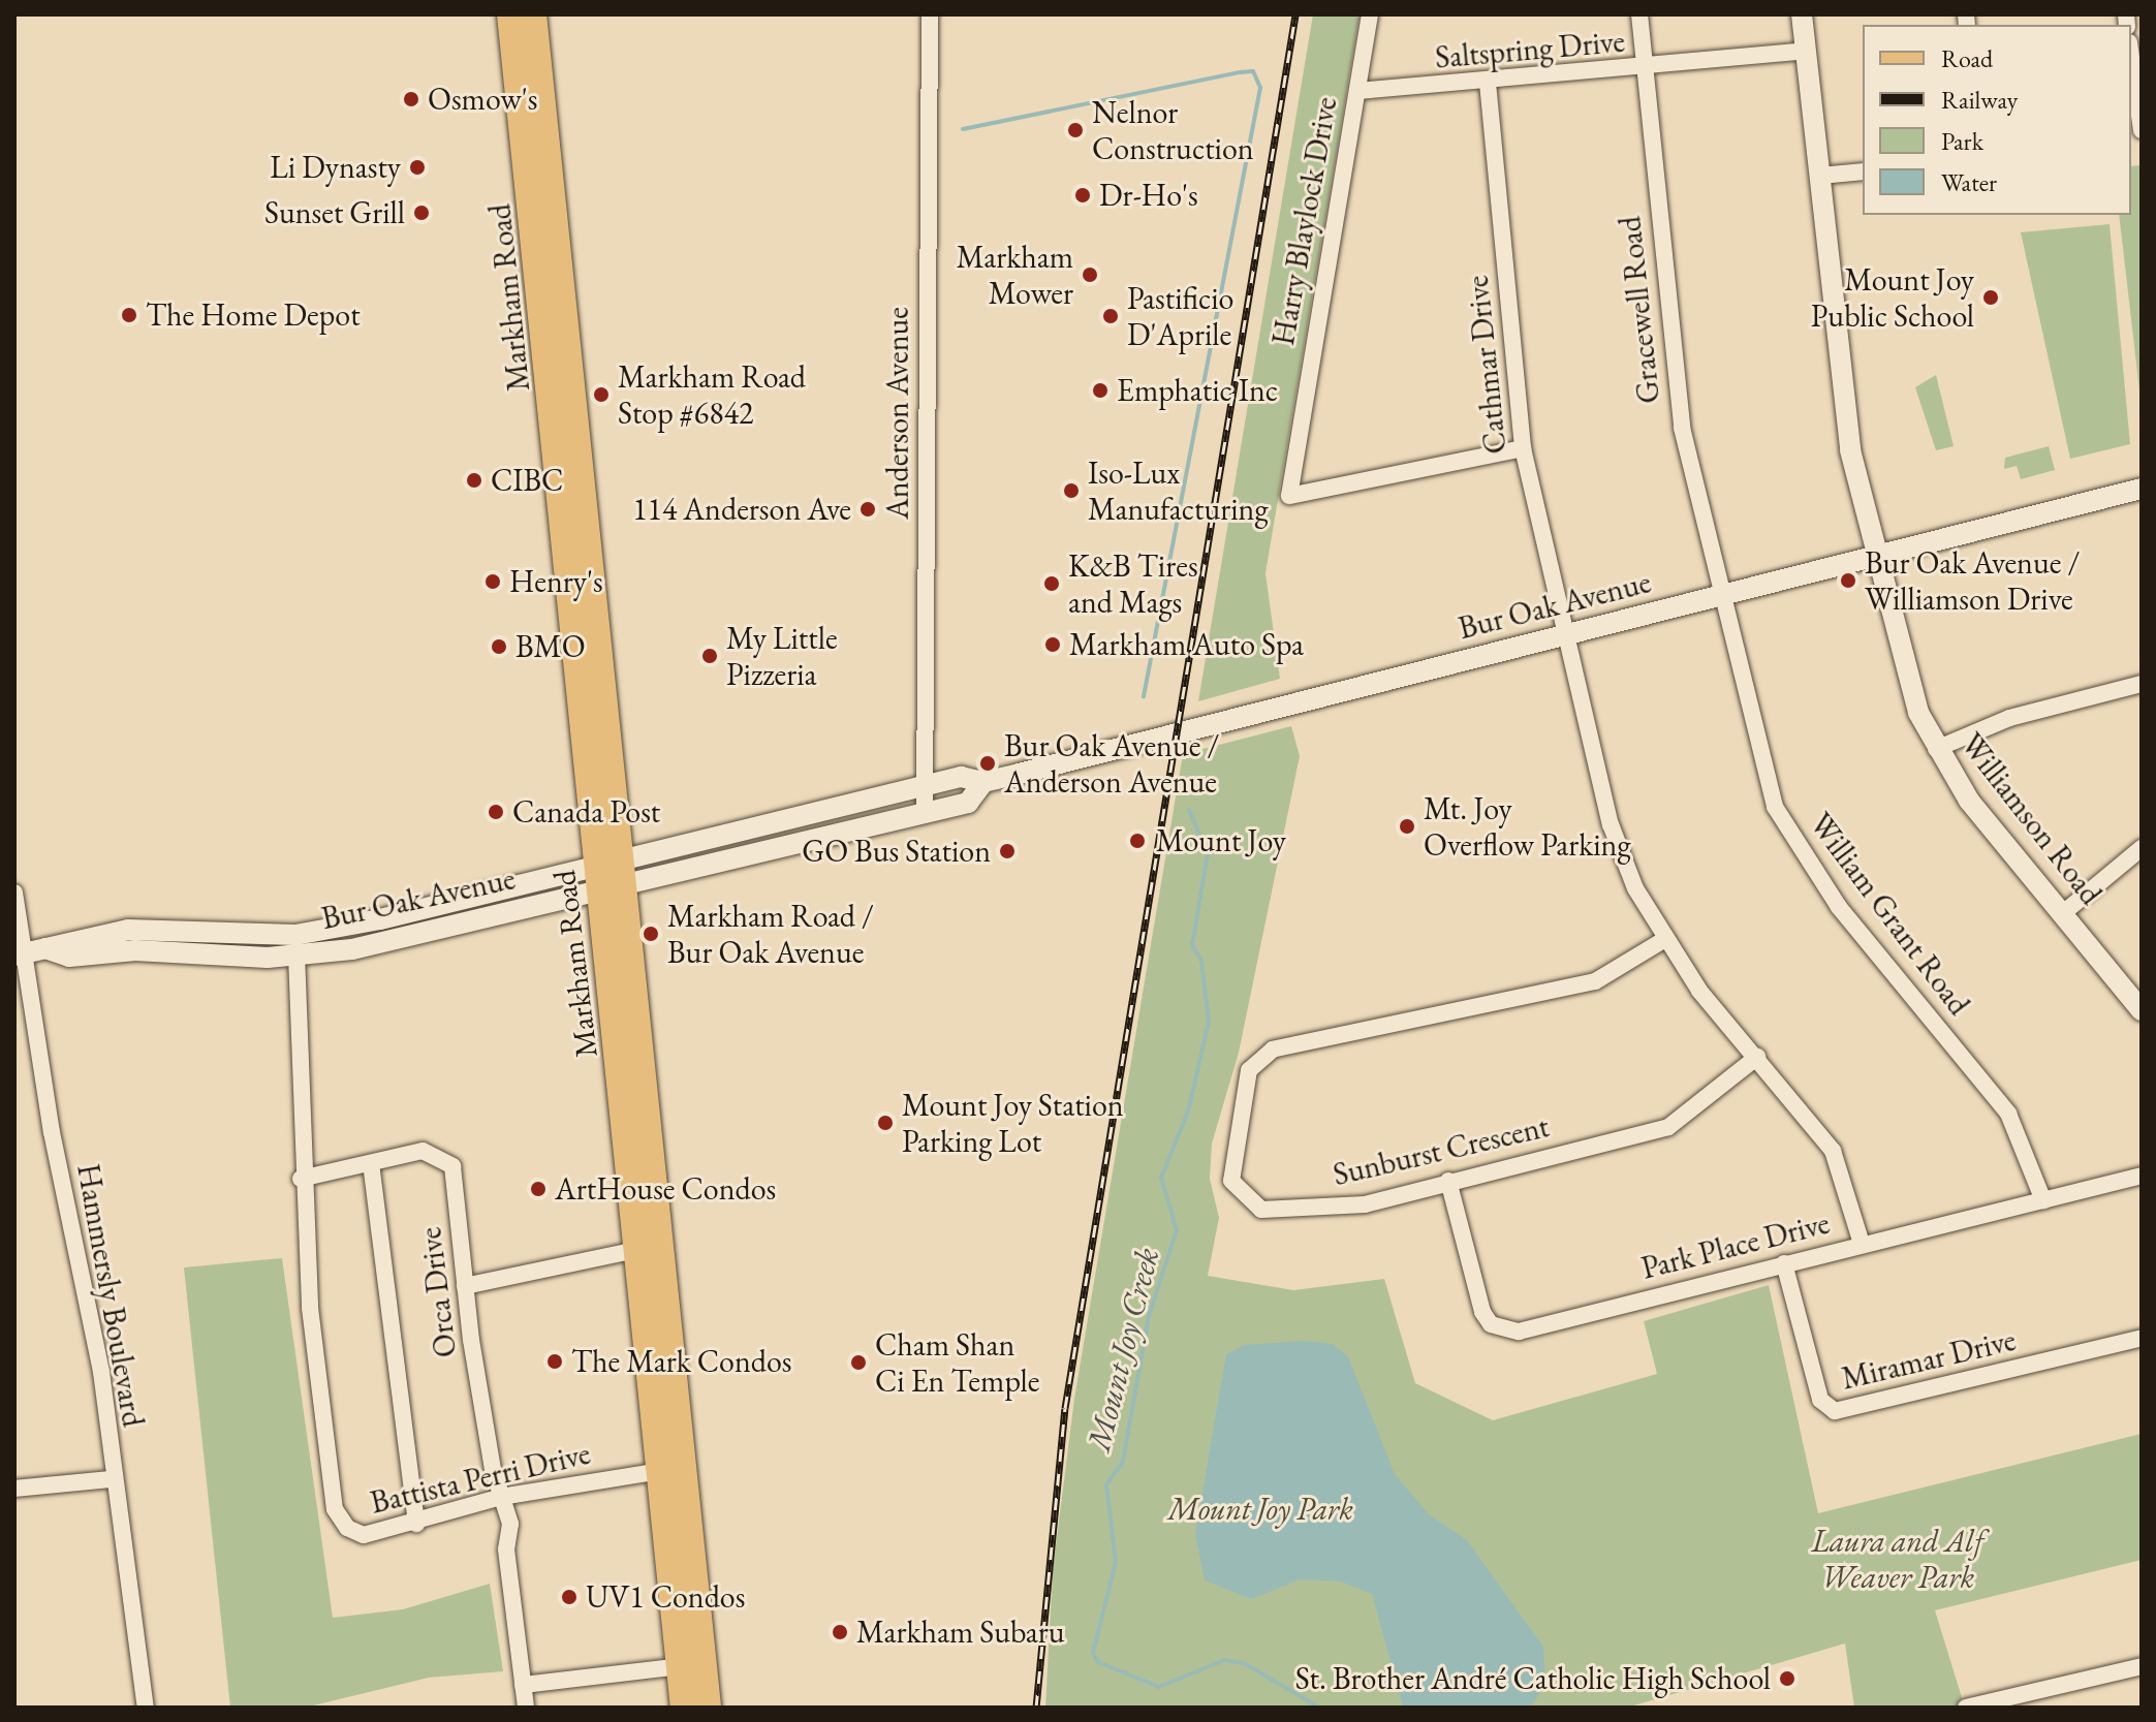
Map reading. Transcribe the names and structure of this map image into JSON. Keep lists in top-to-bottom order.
{
  "streets": {
    "main road": ["Markham Road"],
    "street": [
      "Saltspring Drive",
      "Harry Blaylock Drive",
      "Gracewell Road",
      "Cathmar Drive",
      "Anderson Avenue",
      "Bur Oak Avenue",
      "Williamson Road",
      "William Grant Road",
      "Sunburst Crescent",
      "Park Place Drive",
      "Orca Drive",
      "Hammersly Boulevard",
      "Miramar Drive",
      "Battista Perri Drive"
    ]
  },
  "crossings": [
    ["Saltspring Drive", "Harry Blaylock Drive"],
    ["Saltspring Drive", "Gracewell Road"],
    ["Saltspring Drive", "Cathmar Drive"],
    ["Saltspring Drive", "Williamson Road"],
    ["Harry Blaylock Drive", "Cathmar Drive"],
    ["Markham Road", "Bur Oak Avenue"],
    ["Markham Road", "Battista Perri Drive"],
    ["Gracewell Road", "Bur Oak Avenue"],
    ["Gracewell Road", "William Grant Road"],
    ["Cathmar Drive", "Bur Oak Avenue"],
    ["Cathmar Drive", "Sunburst Crescent"],
    ["Cathmar Drive", "Park Place Drive"],
    ["Anderson Avenue", "Bur Oak Avenue"],
    ["Bur Oak Avenue", "Williamson Road"],
    ["Bur Oak Avenue", "William Grant Road"],
    ["Bur Oak Avenue", "Hammersly Boulevard"],
    ["Bur Oak Avenue", "Battista Perri Drive"],
    ["William Grant Road", "Park Place Drive"],
    ["Sunburst Crescent", "Park Place Drive"],
    ["Park Place Drive", "Miramar Drive"],
    ["Orca Drive", "Battista Perri Drive"]
  ],
  "water": ["Mount Joy Creek"],
  "parks": ["Mount Joy Park", "Laura and Alf Weaver Park"],
  "places": [
    "Osmow's",
    "Nelnor Construction",
    "Li Dynasty",
    "Dr-Ho's",
    "Sunset Grill",
    "Markham Mower",
    "Mount Joy Public School",
    "The Home Depot",
    "Pastificio D'Aprile",
    "Emphatic Inc",
    "Markham Road Stop #6842",
    "CIBC",
    "Iso-Lux Manufacturing",
    "114 Anderson Ave",
    "Bur Oak Avenue / Williamson Drive",
    "Henry's",
    "K&B Tires and Mags",
    "Markham Auto Spa",
    "BMO",
    "My Little Pizzeria",
    "Bur Oak Avenue / Anderson Avenue",
    "Canada Post",
    "Mt. Joy Overflow Parking",
    "Mount Joy",
    "GO Bus Station",
    "Markham Road / Bur Oak Avenue",
    "Mount Joy Station Parking Lot",
    "ArtHouse Condos",
    "The Mark Condos",
    "Cham Shan Ci En Temple",
    "UV1 Condos",
    "Markham Subaru",
    "St. Brother André Catholic High School"
  ],
  "legend": [
    "Road",
    "Railway",
    "Park",
    "Water"
  ]
}
